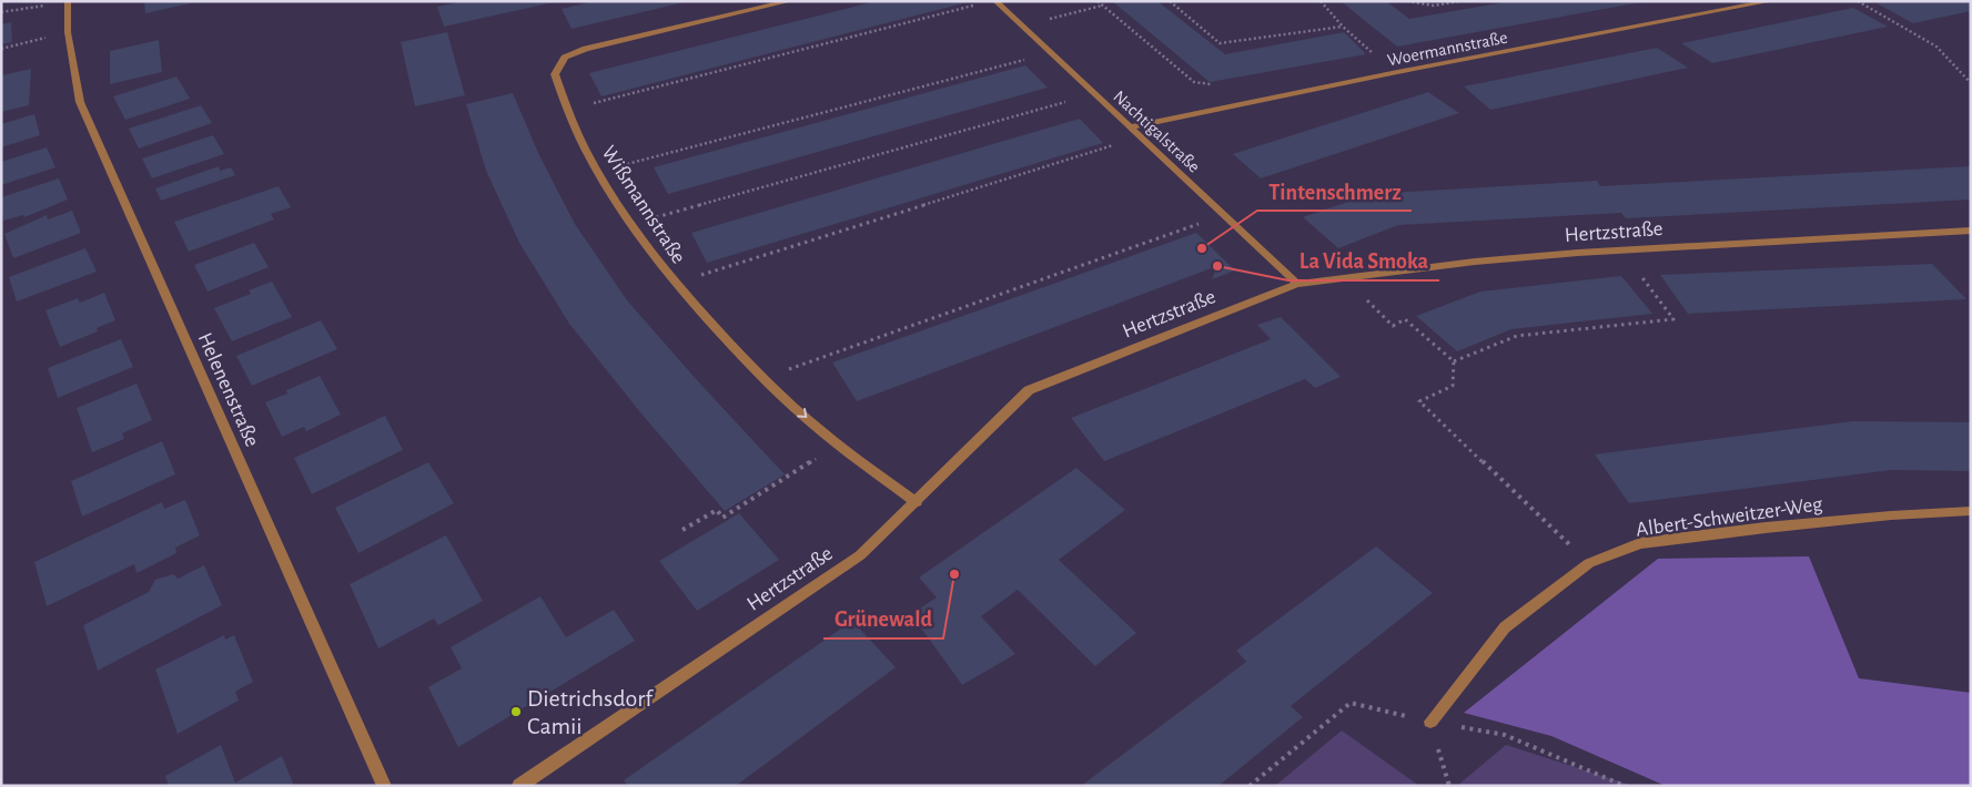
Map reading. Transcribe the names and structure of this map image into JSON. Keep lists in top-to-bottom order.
{
  "streets": {
    "street": [
      "Woermannstraße",
      "Nachtigalstraße",
      "Wißmannstraße",
      "Hertzstraße",
      "Helenenstraße",
      "Albert-Schweitzer-Weg"
    ]
  },
  "crossings": [
    ["Woermannstraße", "Nachtigalstraße"],
    ["Nachtigalstraße", "Hertzstraße"],
    ["Wißmannstraße", "Hertzstraße"]
  ],
  "places": [
    "Tintenschmerz",
    "La Vida Smoka",
    "Grünewald",
    "Dietrichsdorf Camii"
  ]
}
